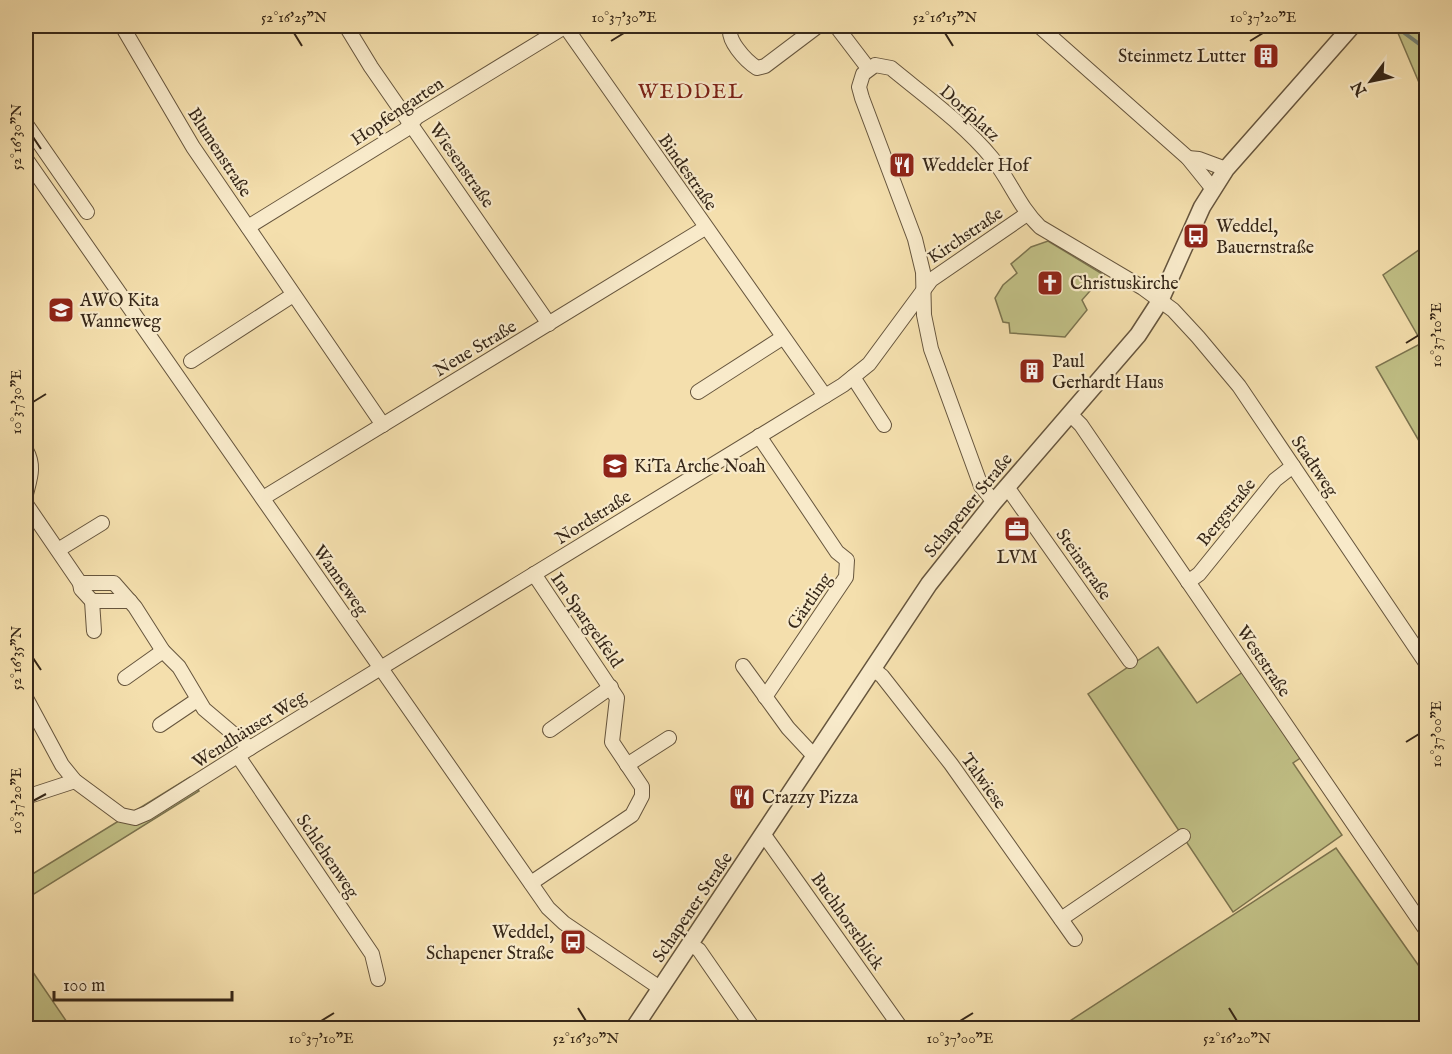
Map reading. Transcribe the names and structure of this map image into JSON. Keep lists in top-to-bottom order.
{
  "streets": {
    "street": [
      "Hopfengarten",
      "Dorfplatz",
      "Blumenstraße",
      "Wiesenstraße",
      "Bindestraße",
      "Kirchstraße",
      "Neue Straße",
      "Stadtweg",
      "Schapener Straße",
      "Bergstraße",
      "Nordstraße",
      "Steinstraße",
      "Wanneweg",
      "Gärtling",
      "Im Spargelfeld",
      "Weststraße",
      "Wendhäuser Weg",
      "Talwiese",
      "Schlehenweg",
      "Buchhorstblick"
    ]
  },
  "crossings": [
    ["Hopfengarten", "Blumenstraße"],
    ["Hopfengarten", "Wiesenstraße"],
    ["Hopfengarten", "Bindestraße"],
    ["Dorfplatz", "Kirchstraße"],
    ["Blumenstraße", "Neue Straße"],
    ["Wiesenstraße", "Neue Straße"],
    ["Bindestraße", "Neue Straße"],
    ["Bindestraße", "Nordstraße"],
    ["Kirchstraße", "Stadtweg"],
    ["Kirchstraße", "Schapener Straße"],
    ["Kirchstraße", "Nordstraße"],
    ["Neue Straße", "Wanneweg"],
    ["Stadtweg", "Schapener Straße"],
    ["Stadtweg", "Bergstraße"],
    ["Schapener Straße", "Steinstraße"],
    ["Schapener Straße", "Wanneweg"],
    ["Schapener Straße", "Weststraße"],
    ["Schapener Straße", "Talwiese"],
    ["Schapener Straße", "Buchhorstblick"],
    ["Bergstraße", "Weststraße"],
    ["Nordstraße", "Wanneweg"],
    ["Nordstraße", "Gärtling"],
    ["Nordstraße", "Im Spargelfeld"],
    ["Nordstraße", "Wendhäuser Weg"],
    ["Wanneweg", "Im Spargelfeld"],
    ["Wanneweg", "Wendhäuser Weg"],
    ["Wendhäuser Weg", "Schlehenweg"]
  ],
  "districts": ["WEDDEL"],
  "places": {
    "building": ["Steinmetz Lutter", "Paul Gerhardt Haus"],
    "restaurant": ["Weddeler Hof", "Crazzy Pizza"],
    "bus stop": ["Weddel, Bauernstraße", "Weddel, Schapener Straße"],
    "church": ["Christuskirche"],
    "school or university": ["AWO Kita Wanneweg", "KiTa Arche Noah"],
    "office": ["LVM"]
  },
  "scale_bar": "100 m",
  "north": "bottom left",
  "coordinates": [
    "52°16'25\"N",
    "10°37'30\"E",
    "52°16'15\"N",
    "10°37'20\"E",
    "52°16'30\"N",
    "10°37'10\"E",
    "52°16'35\"N",
    "10°37'00\"E",
    "52°16'20\"N"
  ]
}
